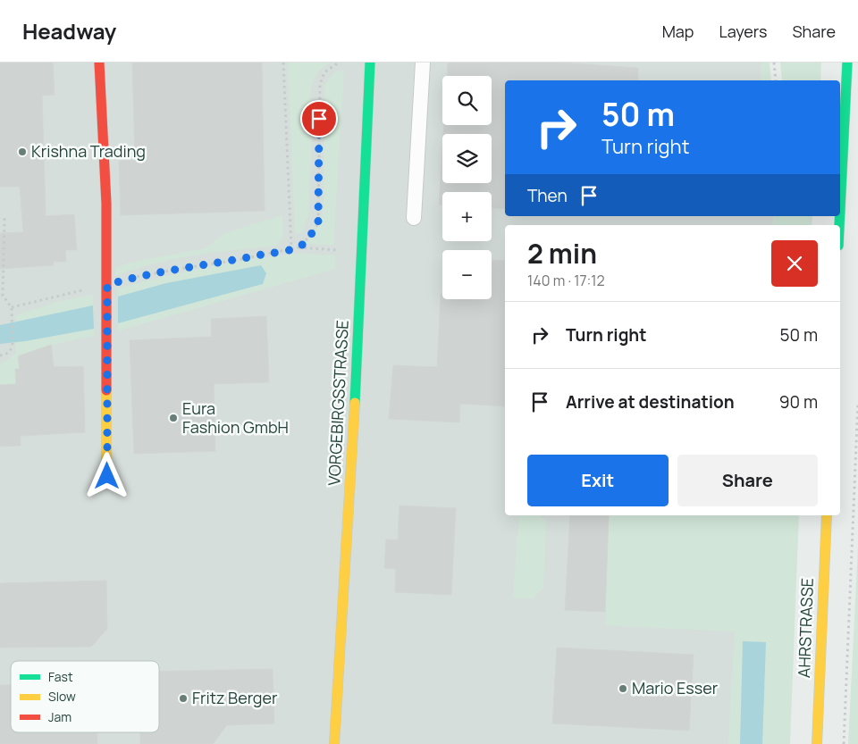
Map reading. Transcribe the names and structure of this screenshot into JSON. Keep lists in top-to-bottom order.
{
  "streets": {
    "street": ["VORGEBIRGSSTRASSE", "AHRSTRASSE"]
  },
  "places": [
    "Krishna Trading",
    "Eura Fashion GmbH",
    "Mario Esser",
    "Fritz Berger"
  ],
  "legend": ["Fast", "Slow", "Jam"],
  "page": {
    "header": "Headway",
    "nav": ["Map", "Layers", "Share"],
    "map_buttons": ["+", "−"],
    "turn": ["50 m", "Turn right"],
    "then": "Then",
    "heading": ["2 min", "140 m · 17:12"],
    "list": [
      {
        "name": "Turn right",
        "value": "50 m"
      },
      {
        "name": "Arrive at destination",
        "value": "90 m"
      }
    ],
    "buttons": ["Exit", "Share"]
  }
}
